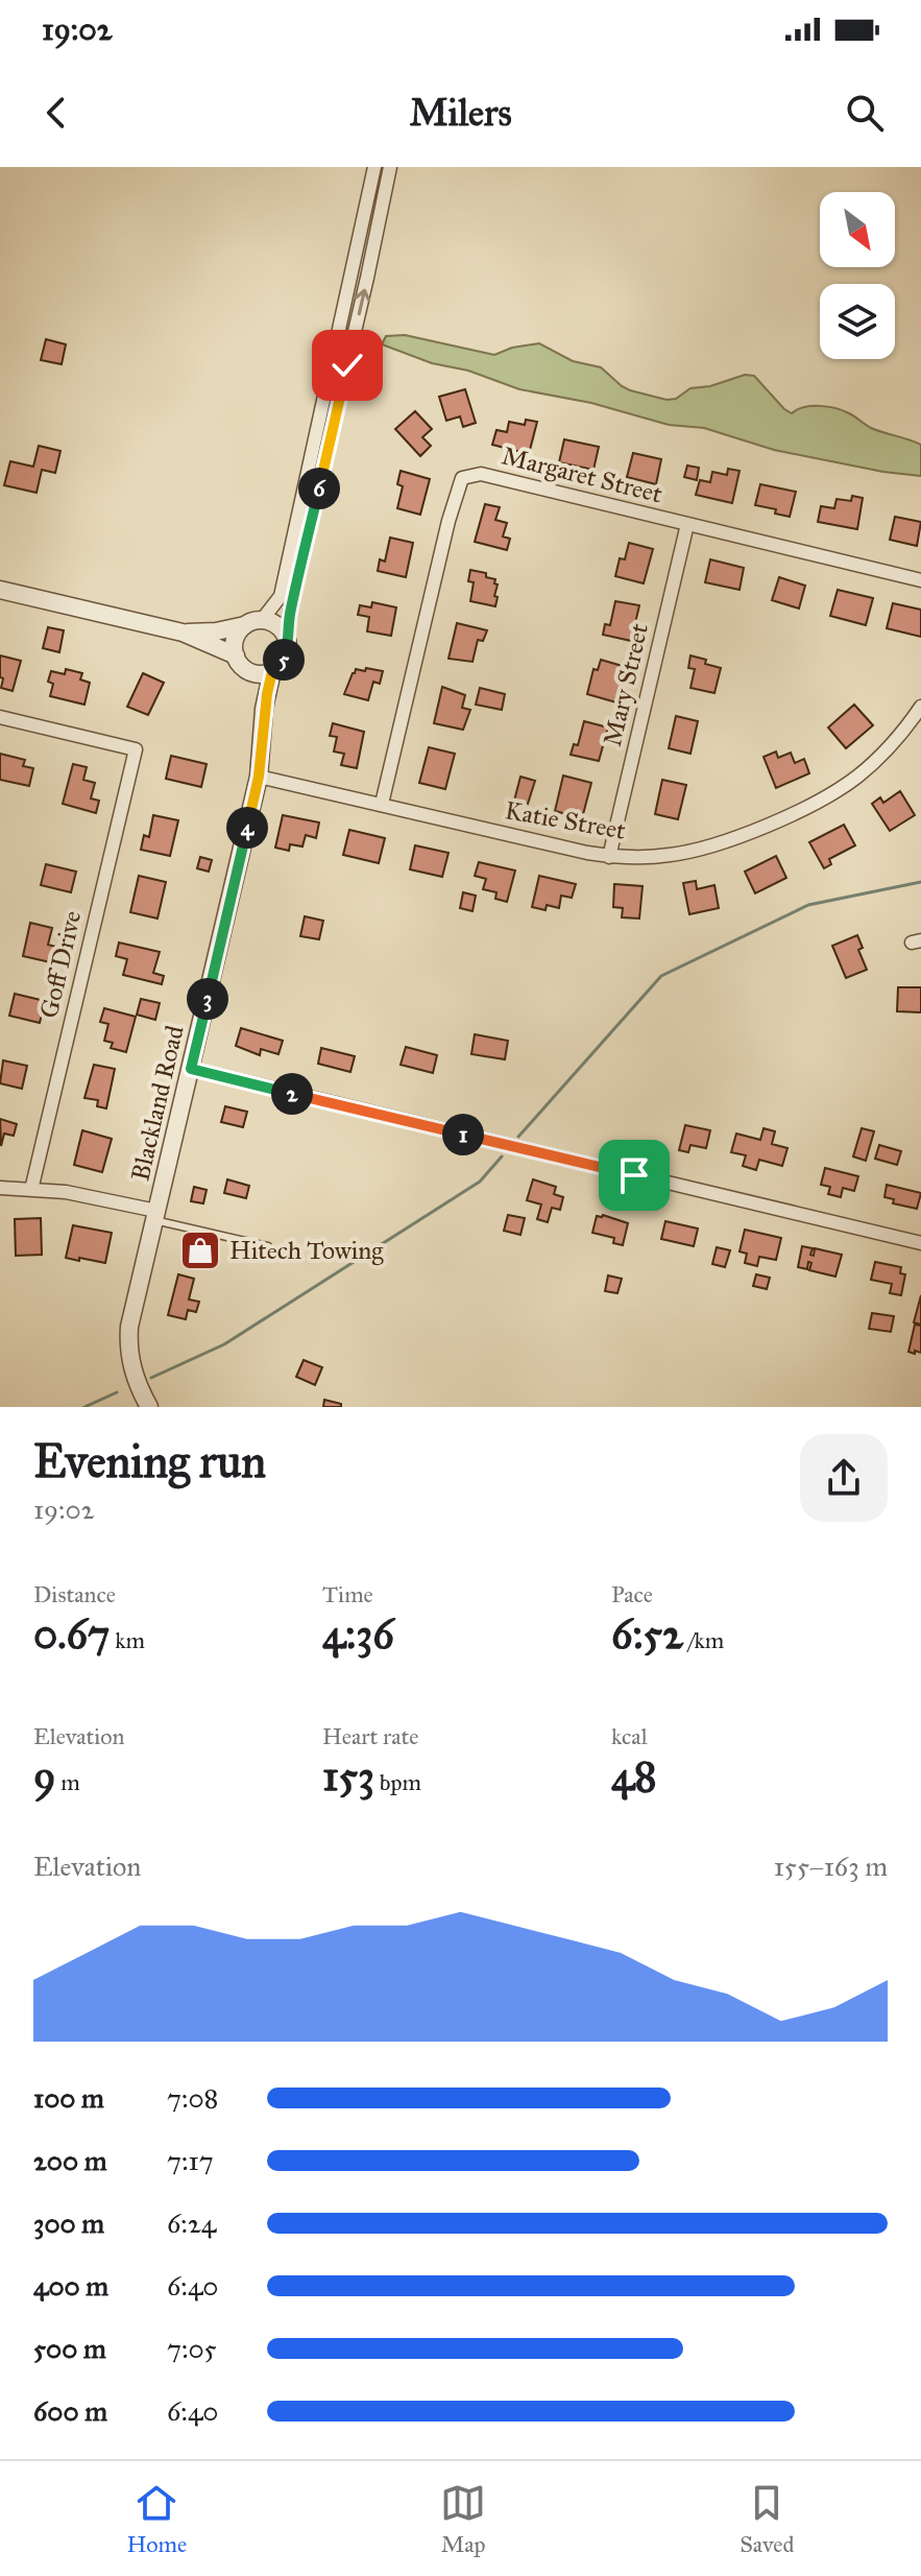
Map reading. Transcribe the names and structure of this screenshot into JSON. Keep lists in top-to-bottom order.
{
  "streets": {
    "street": [
      "Margaret Street",
      "Mary Street",
      "Katie Street",
      "Goff Drive",
      "Blackland Road"
    ]
  },
  "crossings": [
    ["Margaret Street", "Mary Street"],
    ["Margaret Street", "Katie Street"],
    ["Mary Street", "Katie Street"],
    ["Katie Street", "Blackland Road"]
  ],
  "places": {
    "shop": ["Hitech Towing"]
  },
  "north": "bottom right",
  "page": {
    "status": "19:02",
    "header": "Milers",
    "pins": [
      "6",
      "5",
      "4",
      "3",
      "2",
      "1"
    ],
    "heading": ["Evening run", "19:02"],
    "stats": [
      ["Distance", "0.67 km"],
      ["Time", "4:36"],
      ["Pace", "6:52 /km"],
      ["Elevation", "9 m"],
      ["Heart rate", "153 bpm"],
      ["kcal", "48"]
    ],
    "chart": ["Elevation", "155–163 m"],
    "list": [
      {
        "name": "100 m",
        "note": "7:08"
      },
      {
        "name": "200 m",
        "note": "7:17"
      },
      {
        "name": "300 m",
        "note": "6:24"
      },
      {
        "name": "400 m",
        "note": "6:40"
      },
      {
        "name": "500 m",
        "note": "7:05"
      },
      {
        "name": "600 m",
        "note": "6:40"
      }
    ],
    "tabs": ["Home", "Map", "Saved"]
  }
}
